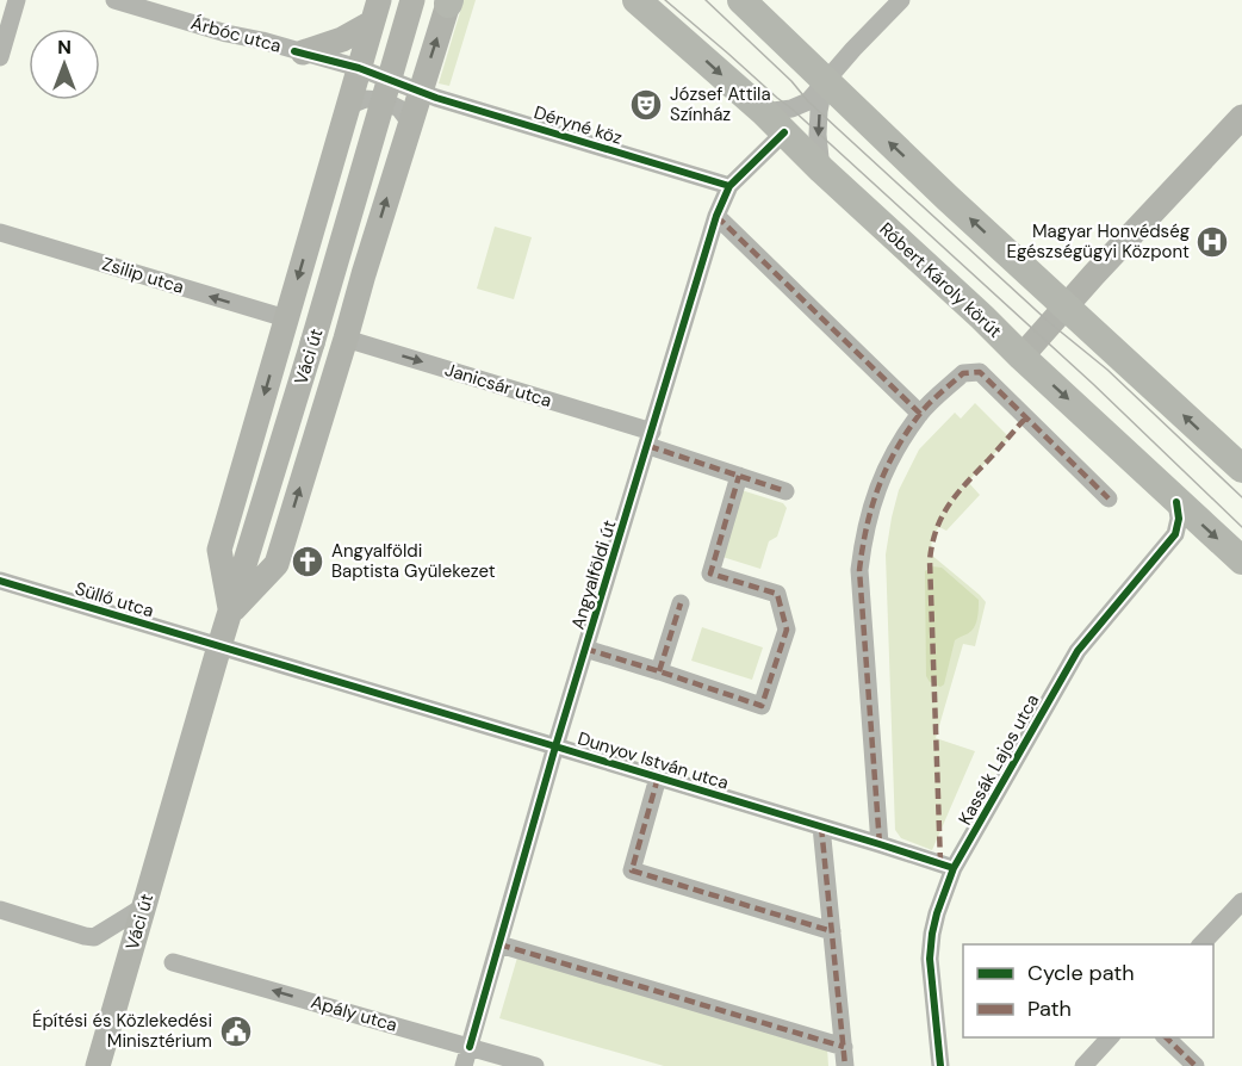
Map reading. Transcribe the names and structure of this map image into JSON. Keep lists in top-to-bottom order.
{
  "streets": {
    "main road": ["Róbert Károly körút", "Váci út"],
    "street": [
      "Árbóc utca",
      "Déryné köz",
      "Zsilip utca",
      "Janicsár utca",
      "Angyalföldi út",
      "Süllő utca",
      "Kassák Lajos utca",
      "Dunyov István utca",
      "Apály utca"
    ]
  },
  "crossings": [
    ["Árbóc utca", "Déryné köz"],
    ["Árbóc utca", "Váci út"],
    ["Déryné köz", "Váci út"],
    ["Déryné köz", "Angyalföldi út"],
    ["Zsilip utca", "Váci út"],
    ["Róbert Károly körút", "Angyalföldi út"],
    ["Róbert Károly körút", "Kassák Lajos utca"],
    ["Váci út", "Janicsár utca"],
    ["Váci út", "Süllő utca"],
    ["Váci út", "Dunyov István utca"],
    ["Janicsár utca", "Angyalföldi út"],
    ["Angyalföldi út", "Dunyov István utca"],
    ["Angyalföldi út", "Apály utca"],
    ["Süllő utca", "Dunyov István utca"],
    ["Kassák Lajos utca", "Dunyov István utca"]
  ],
  "one_way": ["Zsilip utca", "Janicsár utca", "Apály utca"],
  "places": {
    "theatre": ["József Attila Színház"],
    "hospital": ["Magyar Honvédség Egészségügyi Központ"],
    "church": ["Angyalföldi Baptista Gyülekezet"],
    "public building": ["Építési és Közlekedési Minisztérium"]
  },
  "legend": ["Cycle path", "Path"],
  "north": "top"
}
